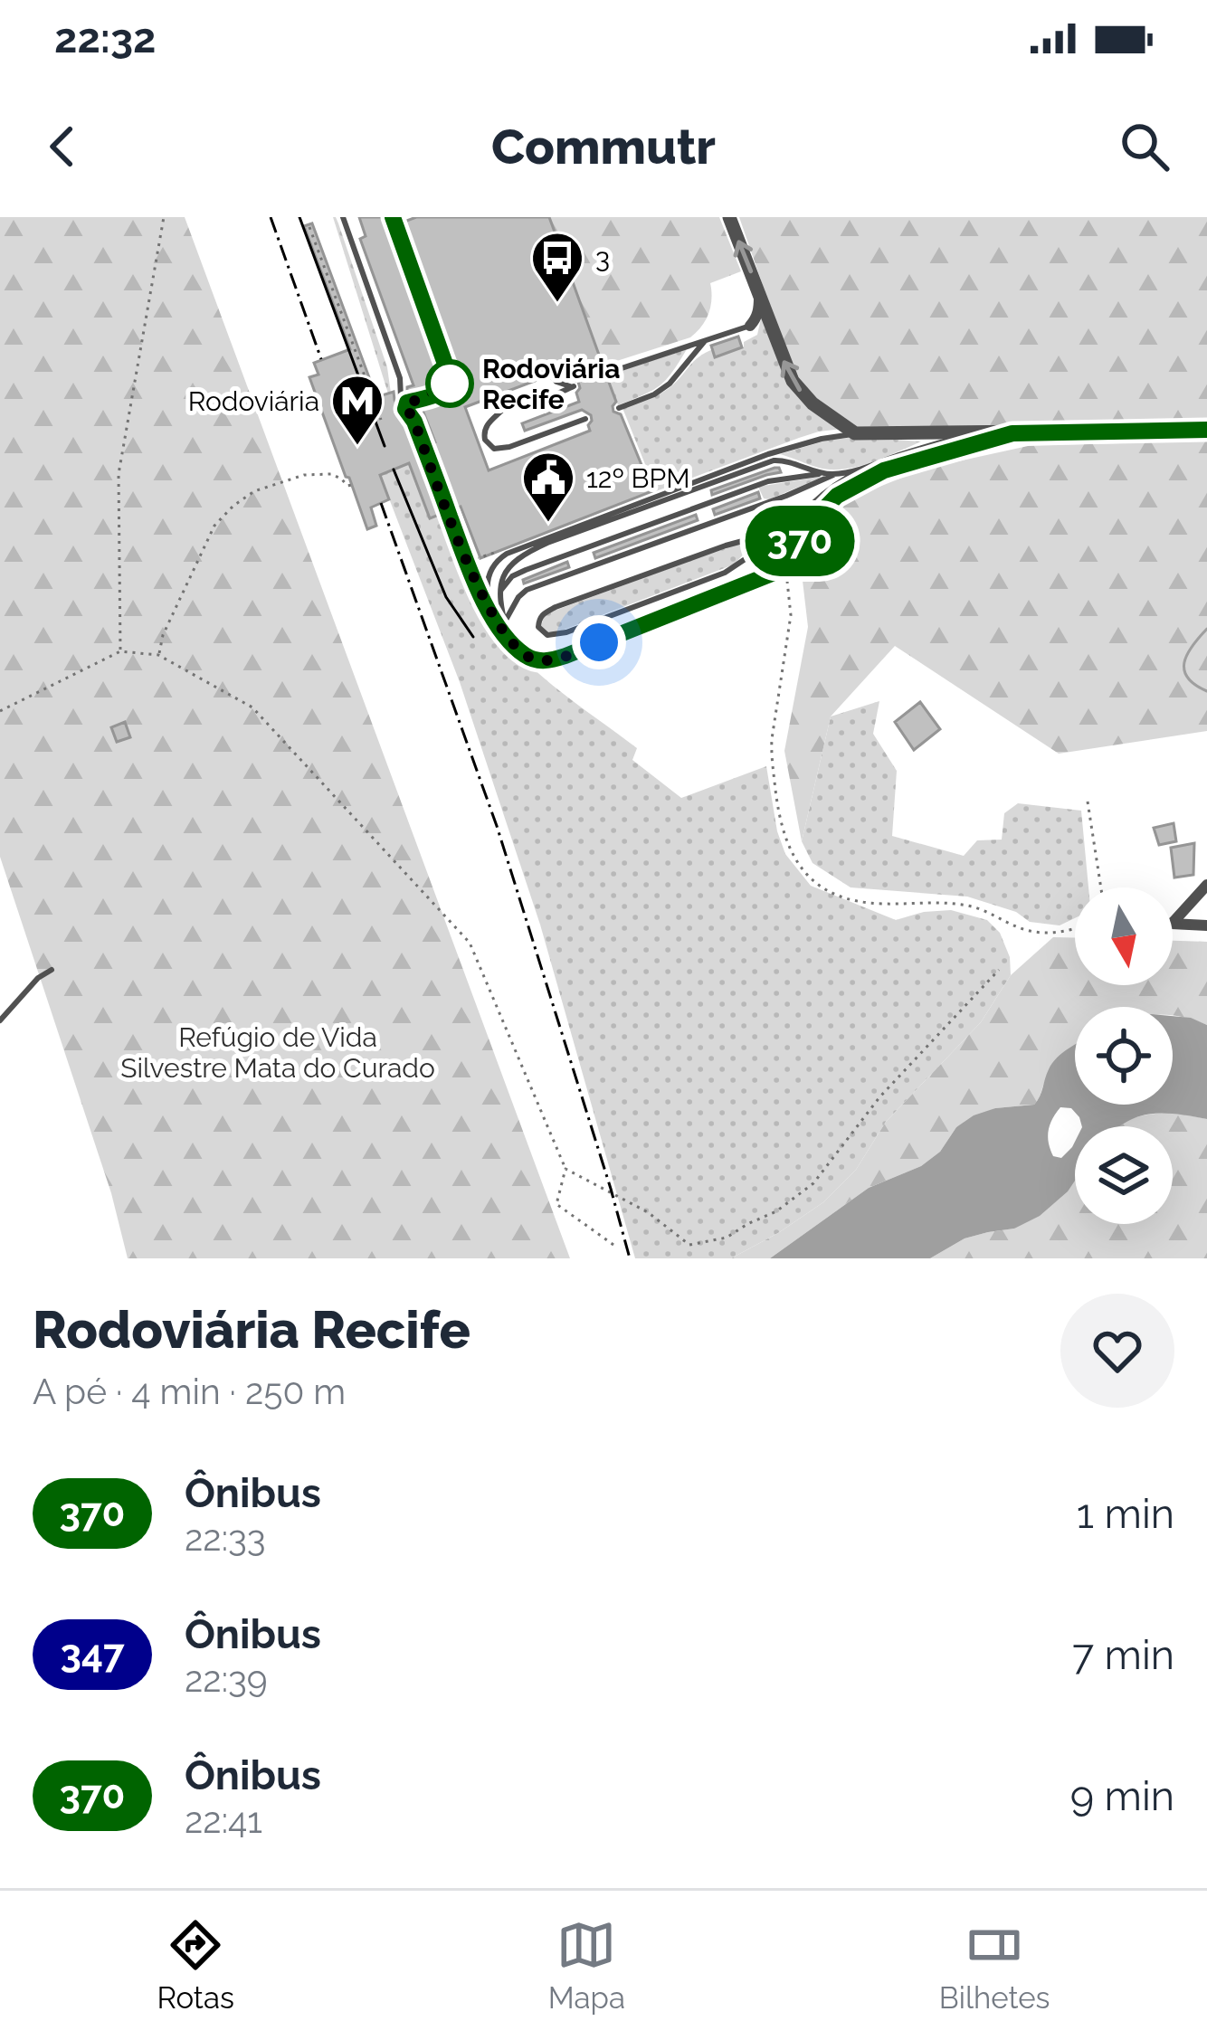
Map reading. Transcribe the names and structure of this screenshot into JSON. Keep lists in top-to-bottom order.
{
  "parks": ["Refúgio de Vida Silvestre Mata do Curado"],
  "places": {
    "bus stop": ["3"],
    "other": ["Rodoviária Recife"],
    "metro station": ["Rodoviária"],
    "public building": ["12º BPM"]
  },
  "lines": ["bus line 370"],
  "north": "bottom",
  "page": {
    "status": "22:32",
    "header": "Commutr",
    "on_map": "370",
    "heading": ["Rodoviária Recife", "A pé · 4 min · 250 m"],
    "list": [
      {
        "mark": "370",
        "name": "Ônibus",
        "note": "22:33",
        "value": "1 min"
      },
      {
        "mark": "347",
        "name": "Ônibus",
        "note": "22:39",
        "value": "7 min"
      },
      {
        "mark": "370",
        "name": "Ônibus",
        "note": "22:41",
        "value": "9 min"
      }
    ],
    "tabs": ["Rotas", "Mapa", "Bilhetes"]
  }
}
